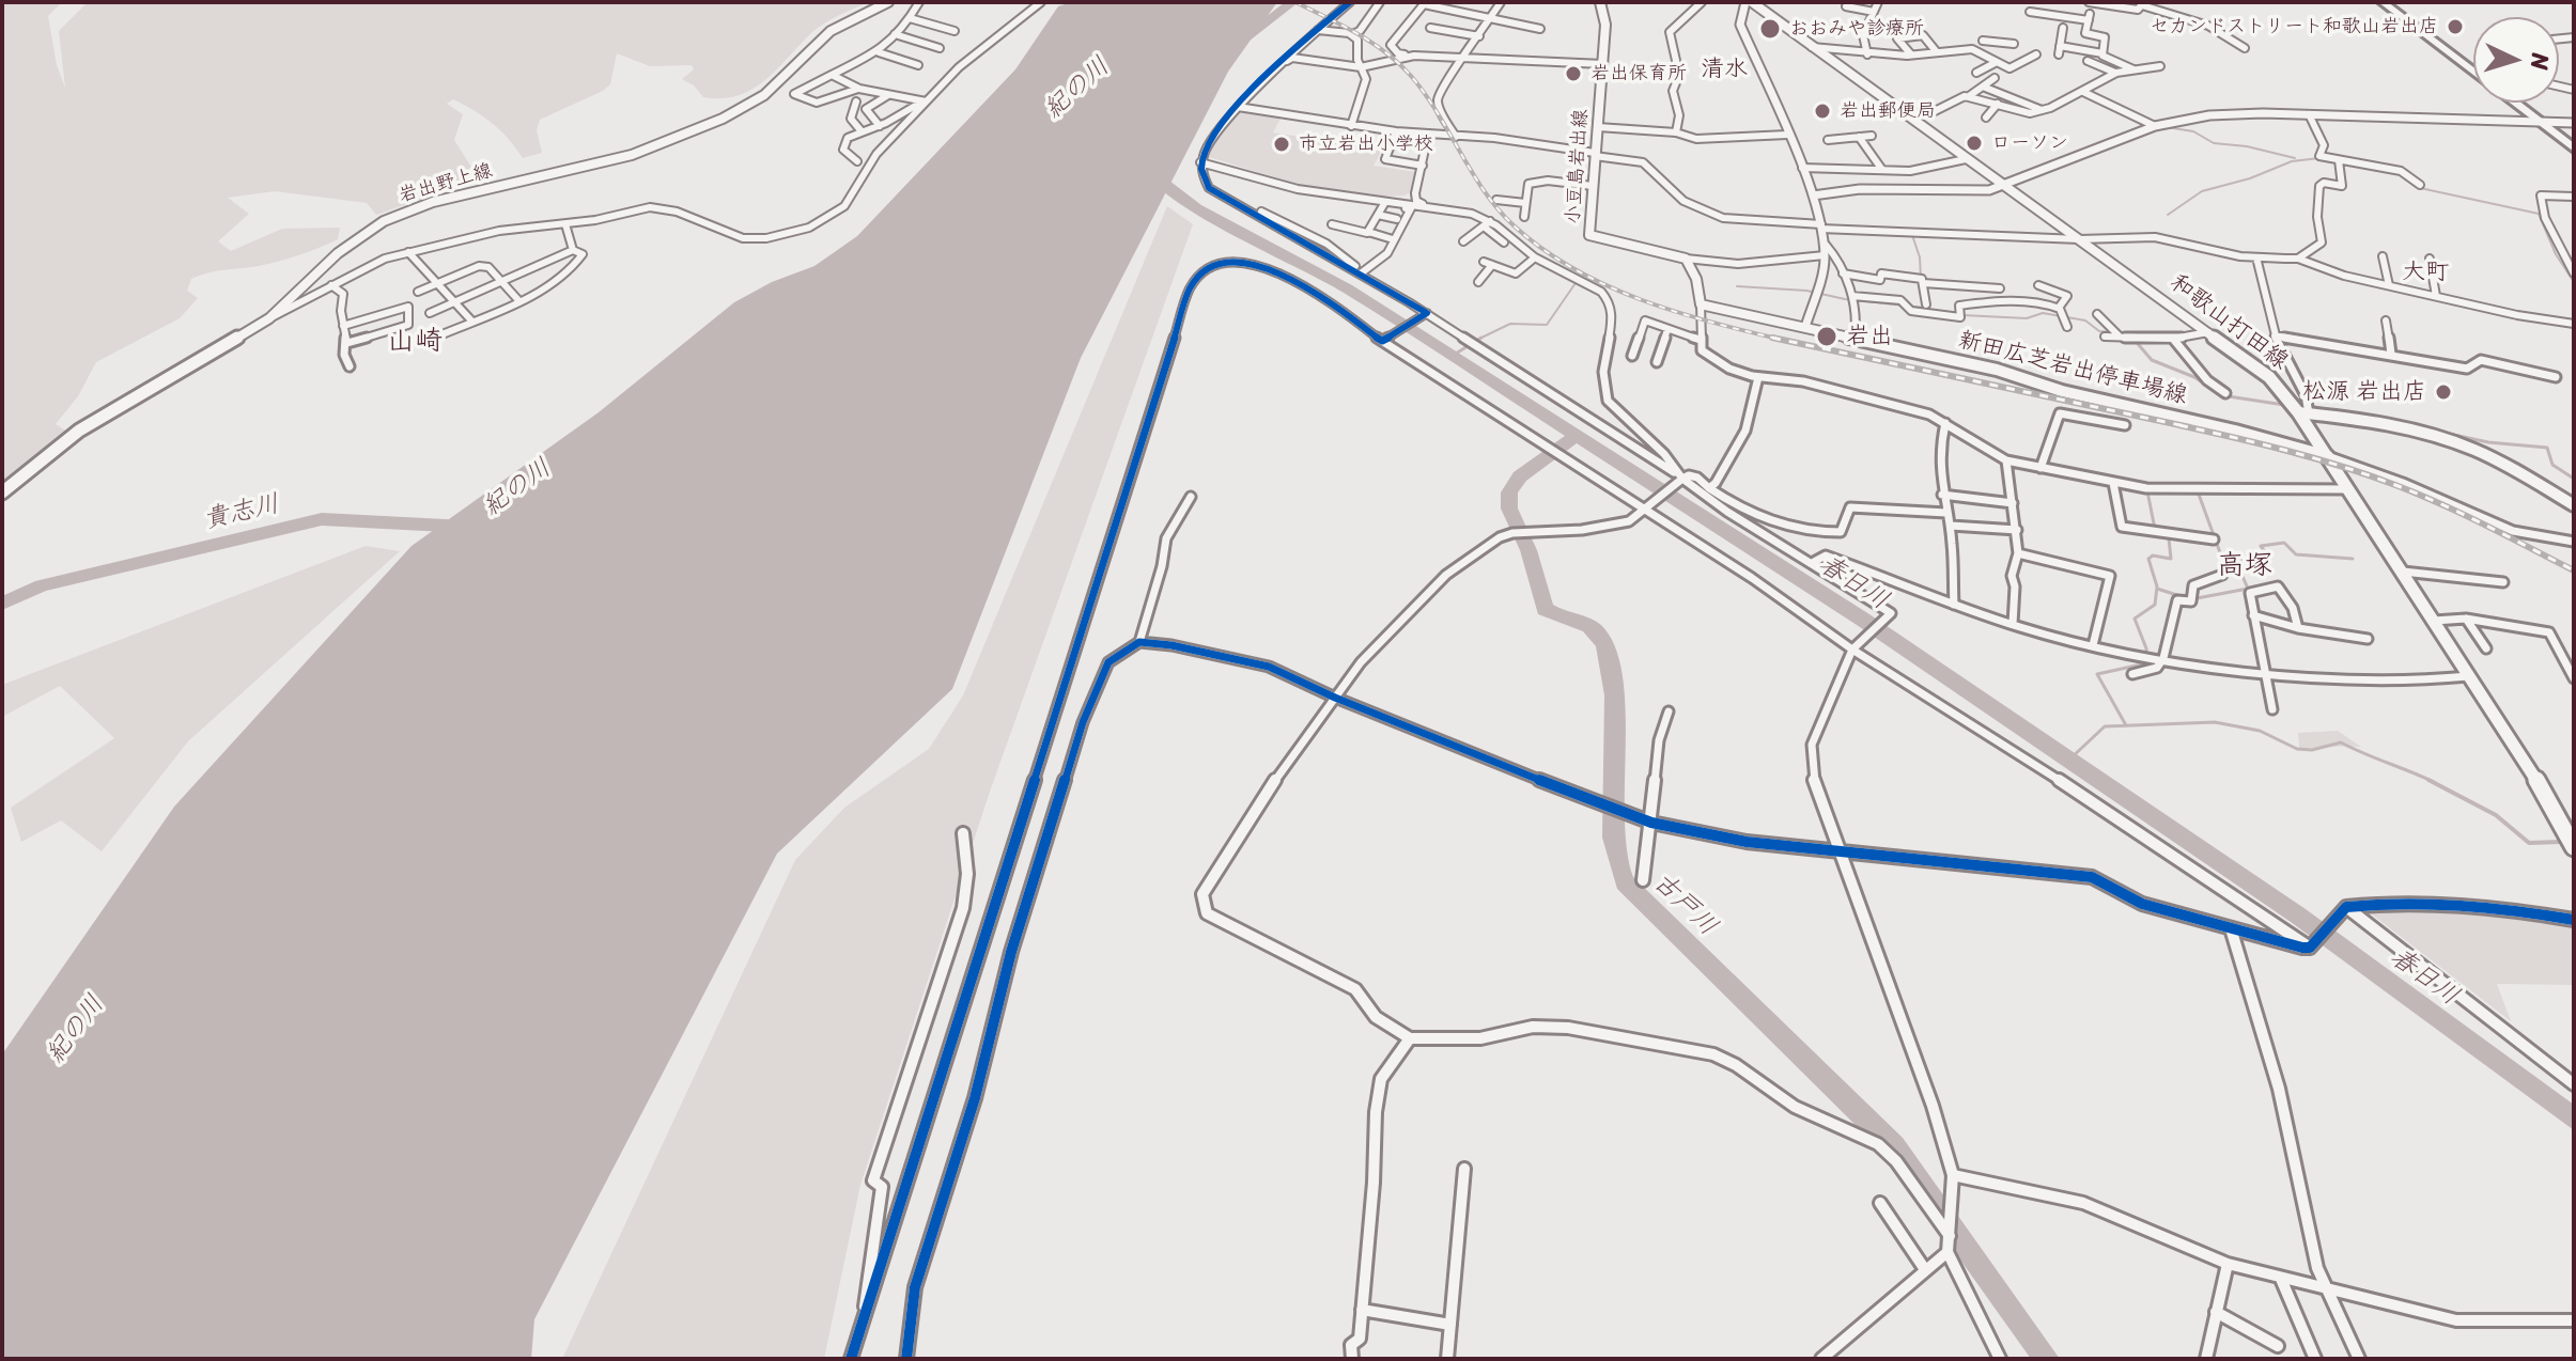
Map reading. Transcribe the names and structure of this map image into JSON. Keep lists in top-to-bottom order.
{
  "streets": {
    "main road": [
      "小豆島岩出線",
      "岩出野上線",
      "和歌山打田線",
      "新田広芝岩出停車場線"
    ]
  },
  "crossings": [
    ["和歌山打田線", "新田広芝岩出停車場線"]
  ],
  "districts": [
    "清水",
    "大町",
    "山崎",
    "高塚"
  ],
  "water": [
    "紀の川",
    "貴志川",
    "春日川",
    "古戸川"
  ],
  "places": [
    "セカンドストリート和歌山岩出店",
    "おおみや診療所",
    "岩出保育所",
    "岩出郵便局",
    "ローソン",
    "市立岩出小学校",
    "岩出",
    "松源 岩出店"
  ],
  "north": "right"
}
